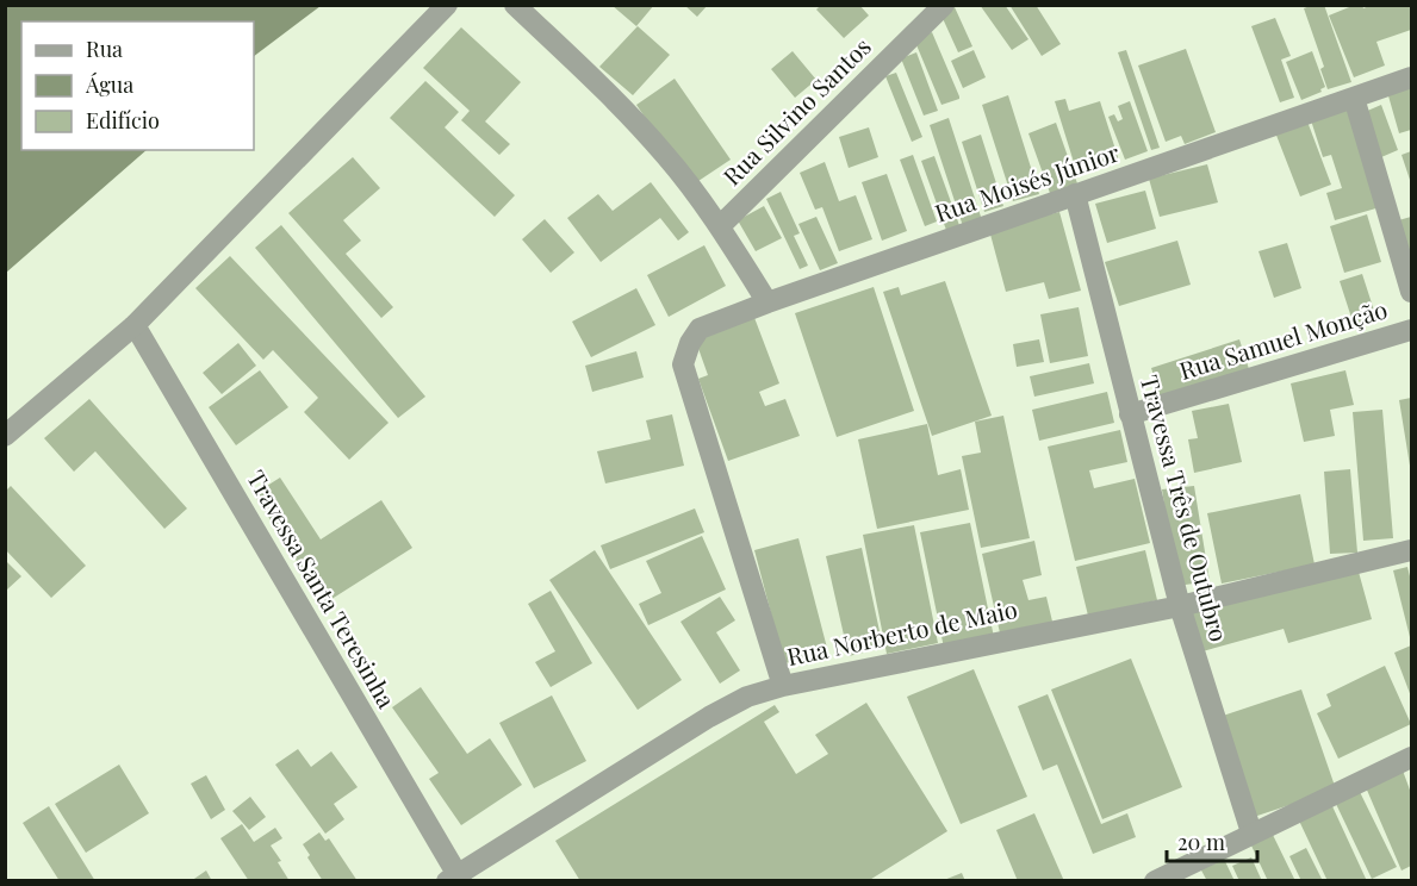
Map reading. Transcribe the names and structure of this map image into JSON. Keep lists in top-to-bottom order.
{
  "streets": {
    "street": [
      "Rua Silvino Santos",
      "Rua Moisés Júnior",
      "Rua Samuel Monção",
      "Travessa Três de Outubro",
      "Travessa Santa Teresinha",
      "Rua Norberto de Maio"
    ]
  },
  "crossings": [
    ["Rua Moisés Júnior", "Travessa Três de Outubro"],
    ["Rua Moisés Júnior", "Rua Norberto de Maio"],
    ["Rua Samuel Monção", "Travessa Três de Outubro"],
    ["Travessa Três de Outubro", "Rua Norberto de Maio"],
    ["Travessa Santa Teresinha", "Rua Norberto de Maio"]
  ],
  "legend": ["Rua", "Água", "Edifício"],
  "scale_bar": "20 m"
}
